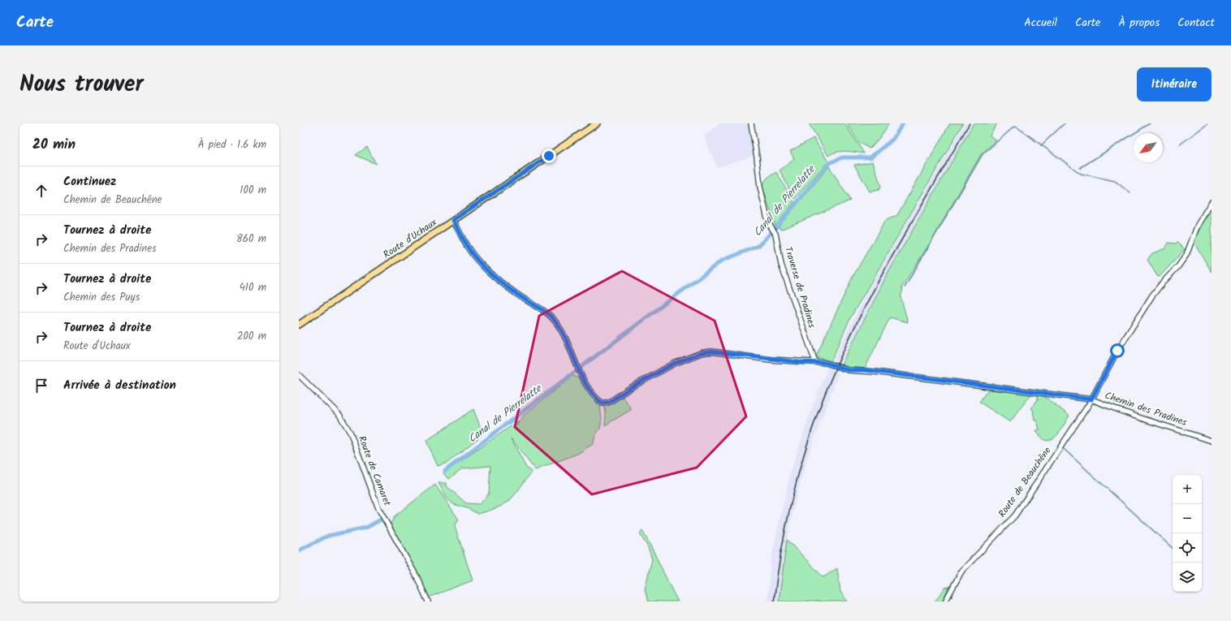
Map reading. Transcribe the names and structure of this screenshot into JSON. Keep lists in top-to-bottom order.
{
  "streets": {
    "main road": ["Route d'Uchaux"],
    "street": [
      "Traverse de Pradines",
      "Chemin des Pradines",
      "Route de Camaret",
      "Route de Beauchêne"
    ]
  },
  "crossings": [
    ["Route d'Uchaux", "Chemin des Pradines"],
    ["Traverse de Pradines", "Chemin des Pradines"],
    ["Chemin des Pradines", "Route de Beauchêne"]
  ],
  "water": ["Canal de Pierrelatte"],
  "north": "bottom left",
  "page": {
    "header": "Carte",
    "nav": [
      "Accueil",
      "Carte",
      "À propos",
      "Contact"
    ],
    "title": "Nous trouver",
    "buttons": "Itinéraire",
    "heading": ["20 min", "À pied · 1.6 km"],
    "list": [
      ["Continuez", "Chemin de Beauchêne", "100 m"],
      ["Tournez à droite", "Chemin des Pradines", "860 m"],
      ["Tournez à droite", "Chemin des Puys", "410 m"],
      ["Tournez à droite", "Route d'Uchaux", "200 m"],
      "Arrivée à destination"
    ],
    "map_buttons": ["+", "−"]
  }
}
